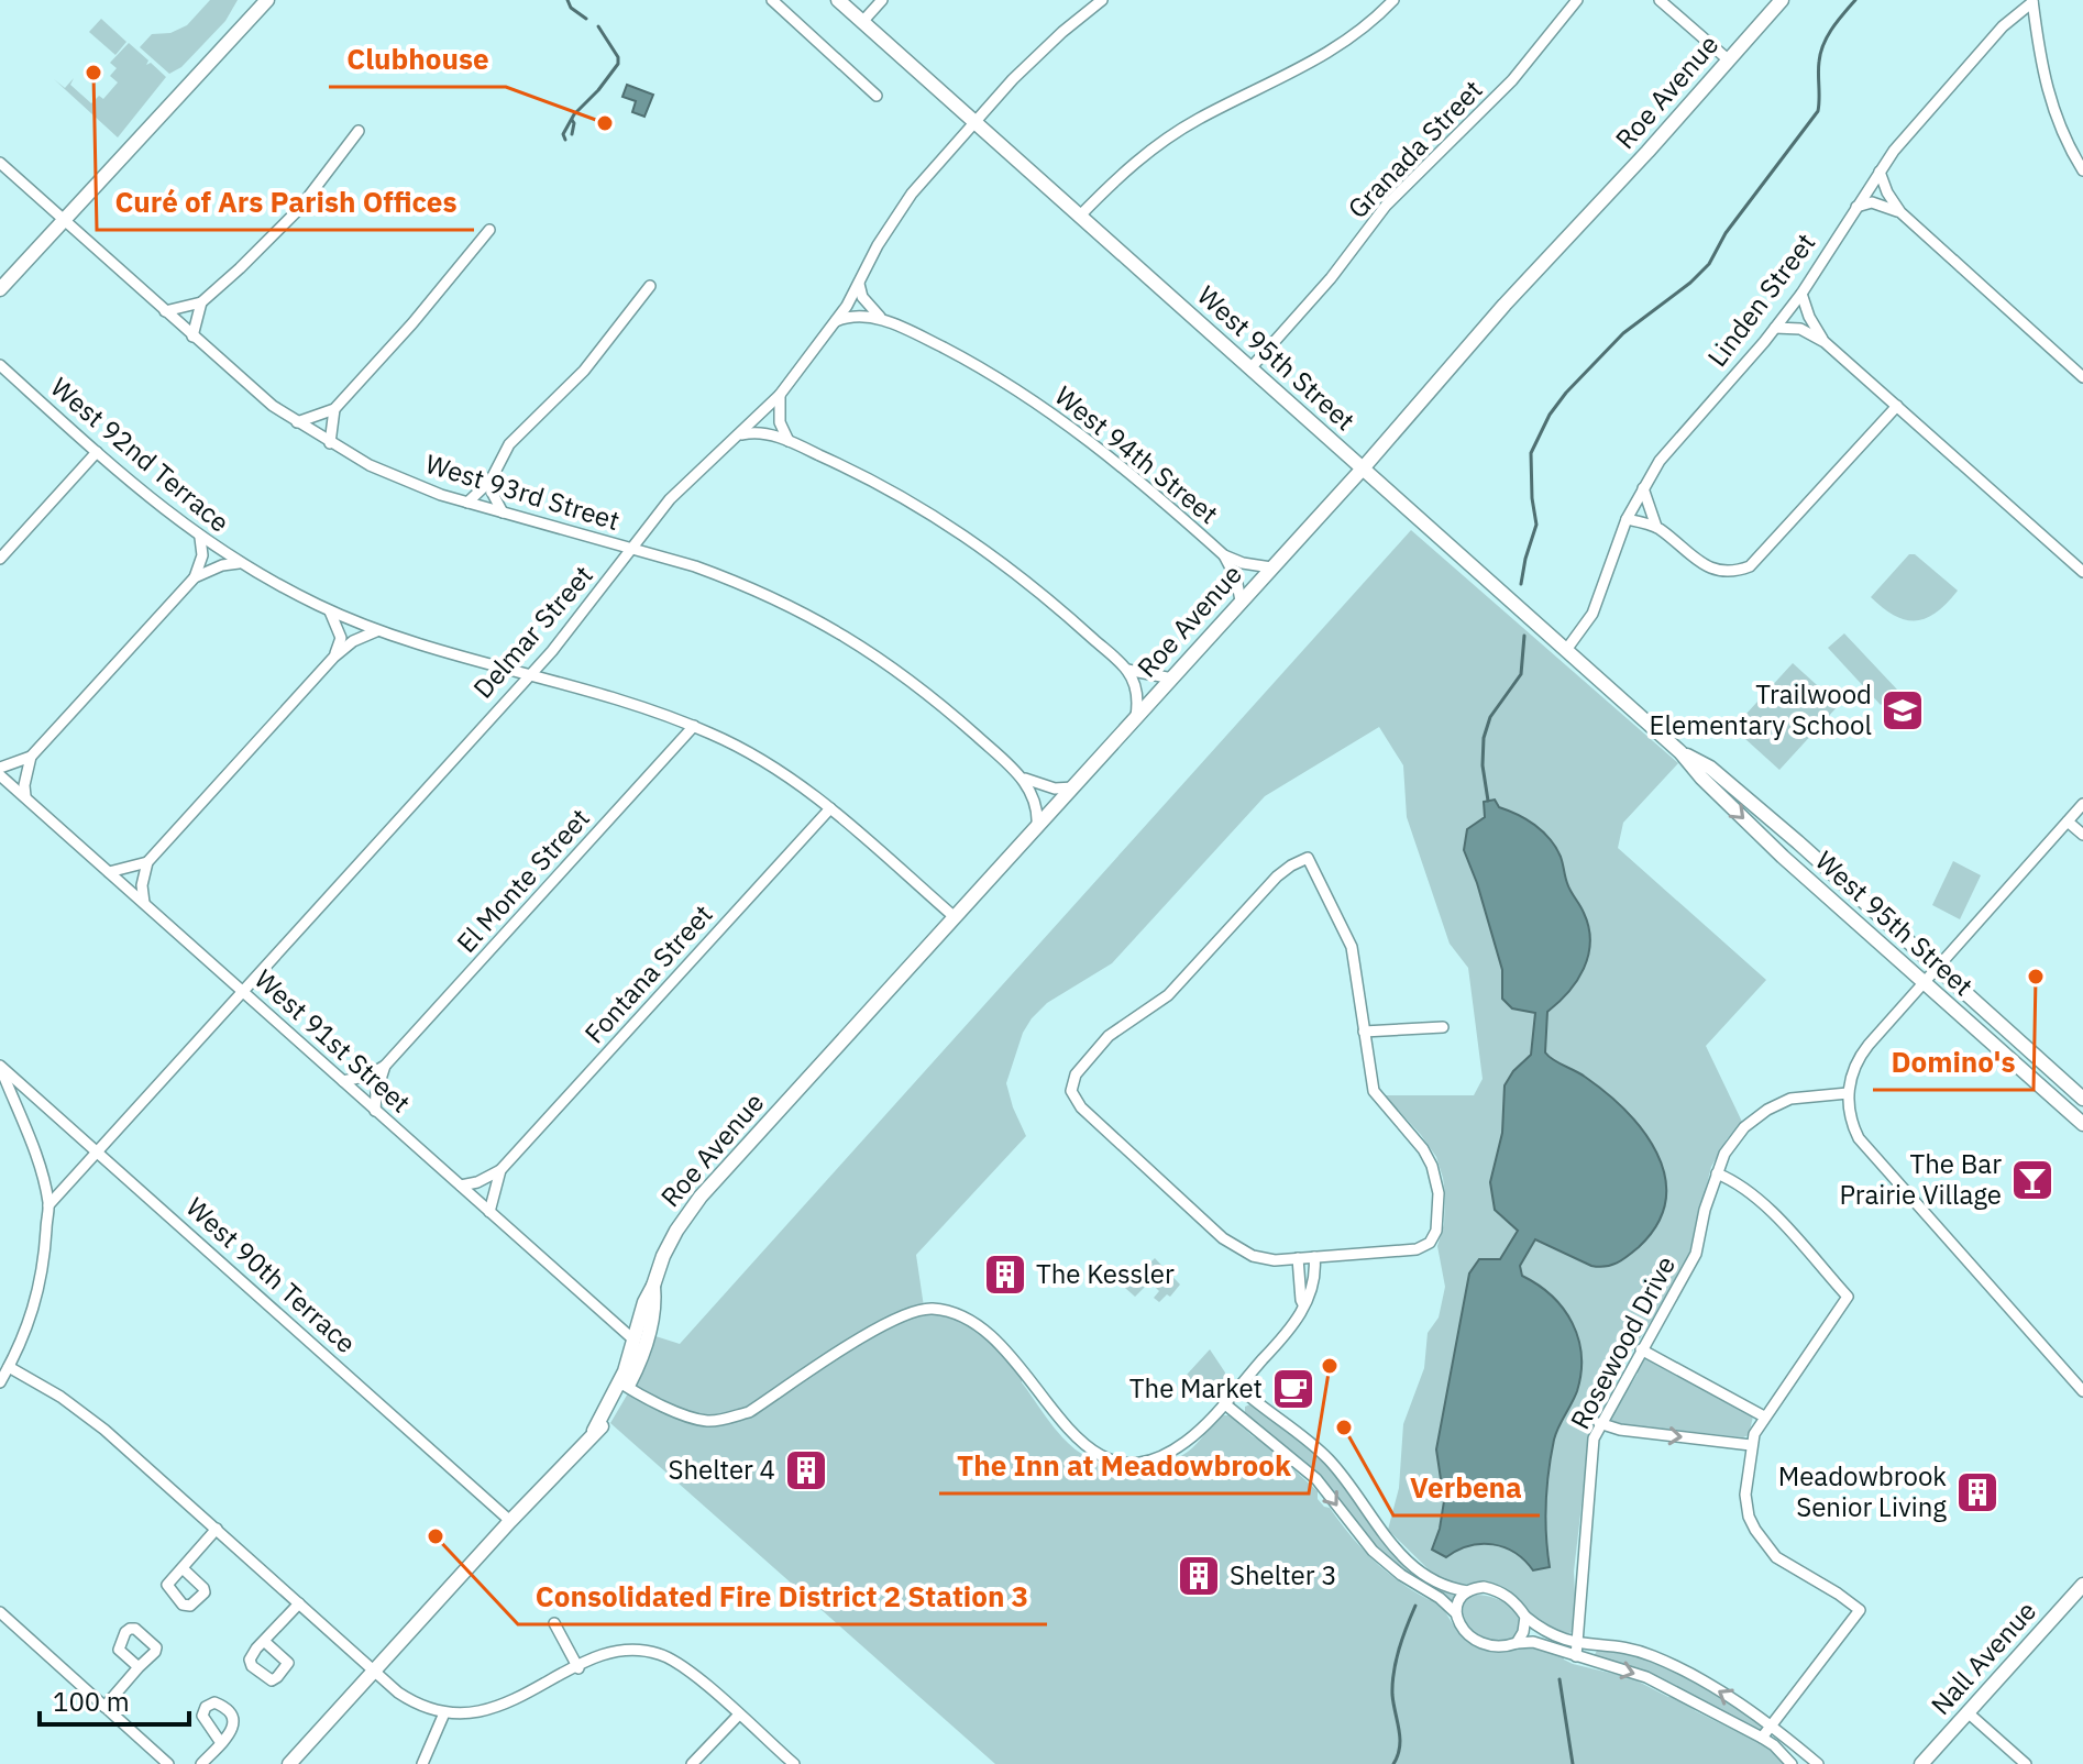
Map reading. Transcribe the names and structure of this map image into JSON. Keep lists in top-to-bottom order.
{
  "streets": {
    "main road": ["Roe Avenue", "West 95th Street", "Nall Avenue"],
    "street": [
      "Granada Street",
      "Linden Street",
      "West 92nd Terrace",
      "West 94th Street",
      "West 93rd Street",
      "Delmar Street",
      "El Monte Street",
      "Fontana Street",
      "West 91st Street",
      "West 90th Terrace",
      "Rosewood Drive"
    ]
  },
  "crossings": [
    ["Roe Avenue", "West 95th Street"],
    ["Roe Avenue", "West 92nd Terrace"],
    ["Roe Avenue", "West 94th Street"],
    ["Roe Avenue", "West 93rd Street"],
    ["Roe Avenue", "West 91st Street"],
    ["Roe Avenue", "West 90th Terrace"],
    ["Granada Street", "West 95th Street"],
    ["Linden Street", "West 95th Street"],
    ["West 95th Street", "Delmar Street"],
    ["West 92nd Terrace", "Delmar Street"],
    ["West 92nd Terrace", "El Monte Street"],
    ["West 92nd Terrace", "Fontana Street"],
    ["West 94th Street", "Delmar Street"],
    ["West 93rd Street", "Delmar Street"],
    ["Delmar Street", "West 91st Street"],
    ["Delmar Street", "West 90th Terrace"],
    ["El Monte Street", "West 91st Street"],
    ["Fontana Street", "West 91st Street"]
  ],
  "places": {
    "other": [
      "Curé of Ars Parish Offices",
      "Clubhouse",
      "Domino's",
      "The Inn at Meadowbrook",
      "Verbena",
      "Consolidated Fire District 2 Station 3"
    ],
    "school or university": ["Trailwood Elementary School"],
    "bar": ["The Bar Prairie Village"],
    "building": [
      "The Kessler",
      "Shelter 4",
      "Meadowbrook Senior Living",
      "Shelter 3"
    ],
    "cafe": ["The Market"]
  },
  "scale_bar": "100 m"
}
